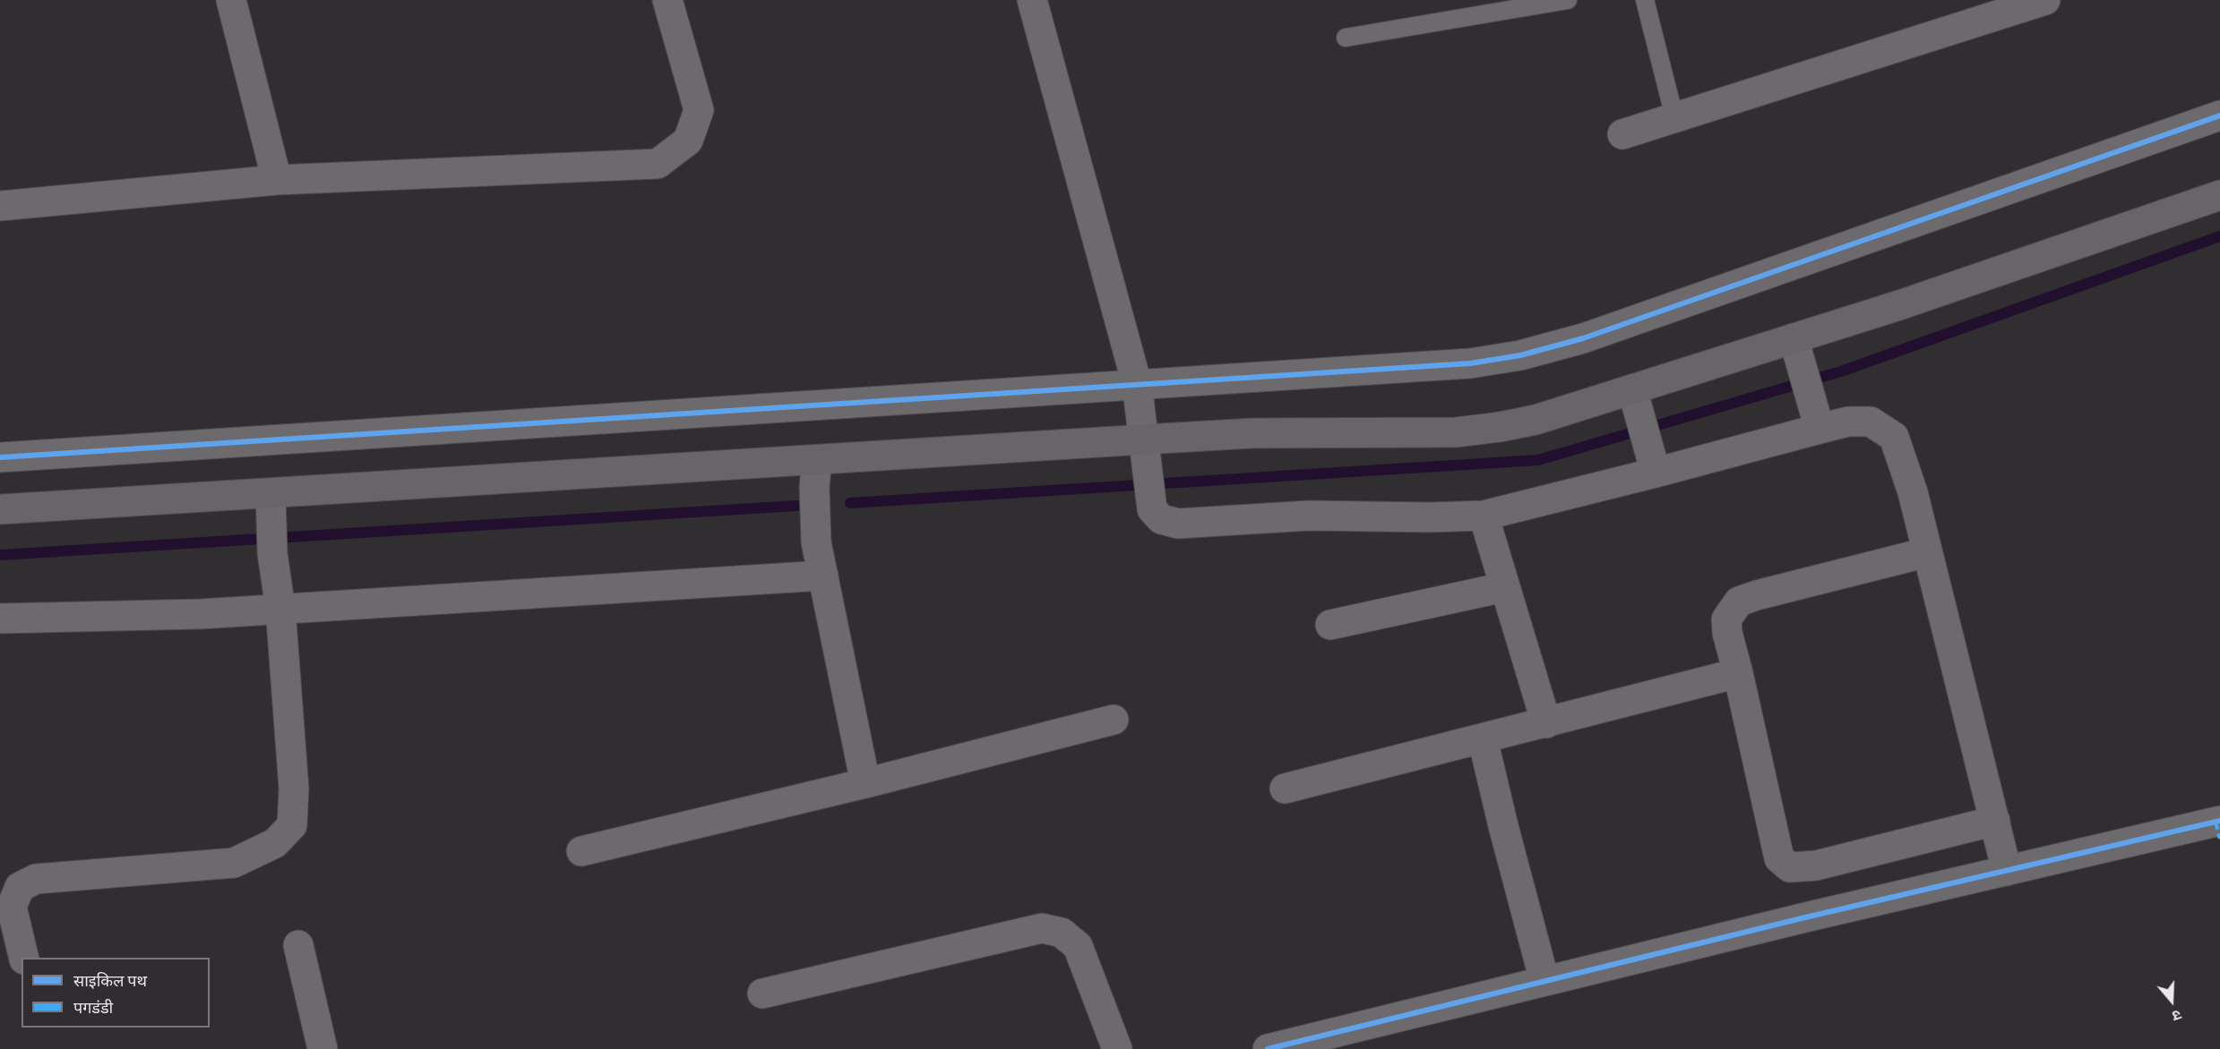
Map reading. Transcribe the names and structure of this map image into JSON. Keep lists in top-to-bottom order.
{
  "legend": ["साइकिल पथ", "पगडंडी"],
  "north": "bottom"
}
